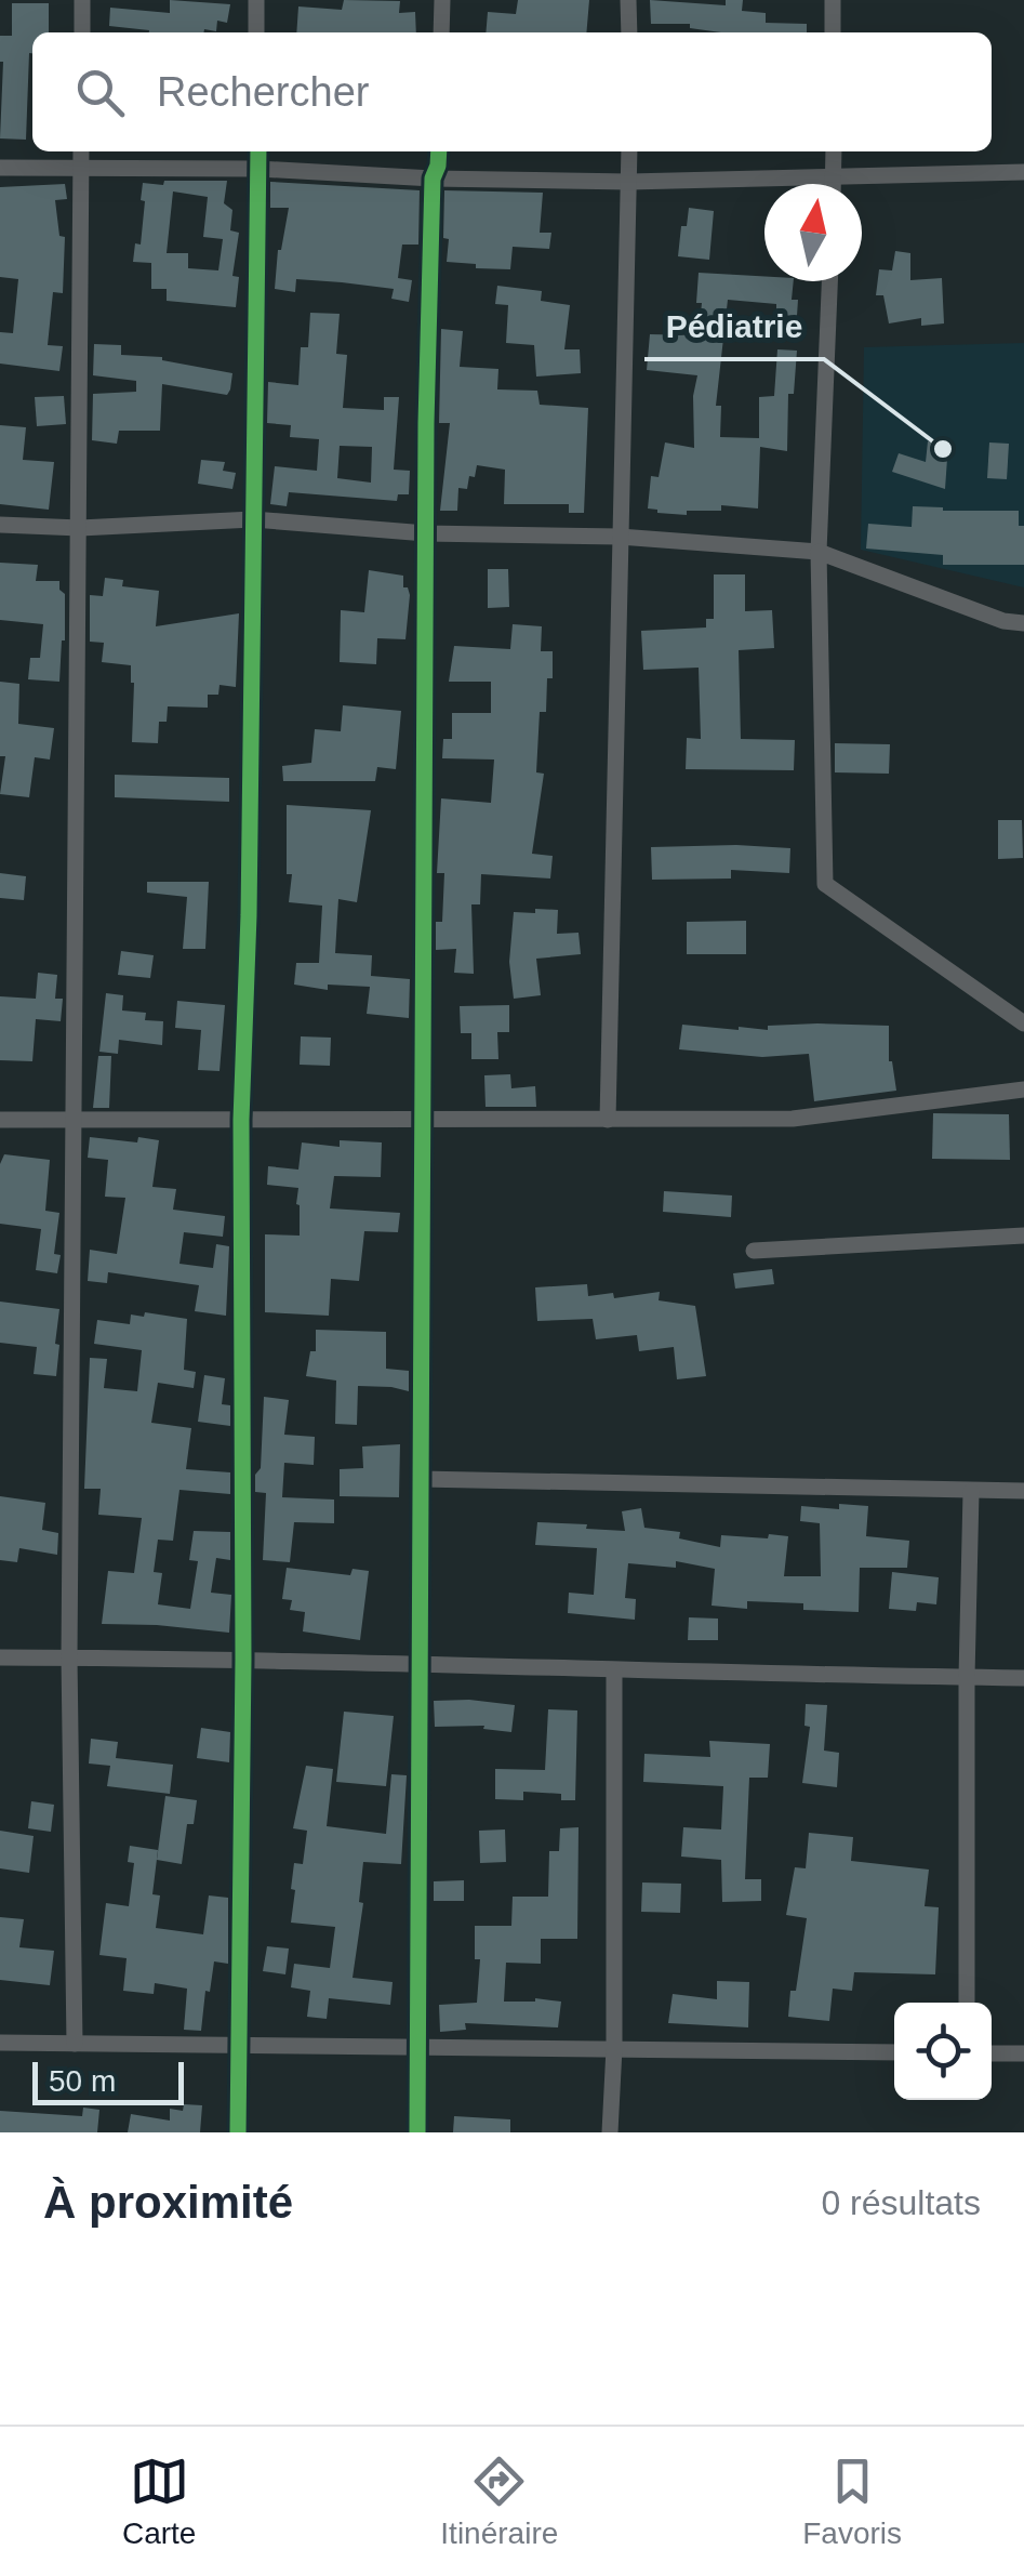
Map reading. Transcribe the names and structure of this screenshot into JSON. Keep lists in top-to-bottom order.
{
  "places": ["Pédiatrie"],
  "scale_bar": "50 m",
  "north": "top",
  "page": {
    "search": "Rechercher",
    "scale": "50 m",
    "heading": ["À proximité", "0 résultats"],
    "nav": ["Carte", "Itinéraire", "Favoris"]
  }
}
